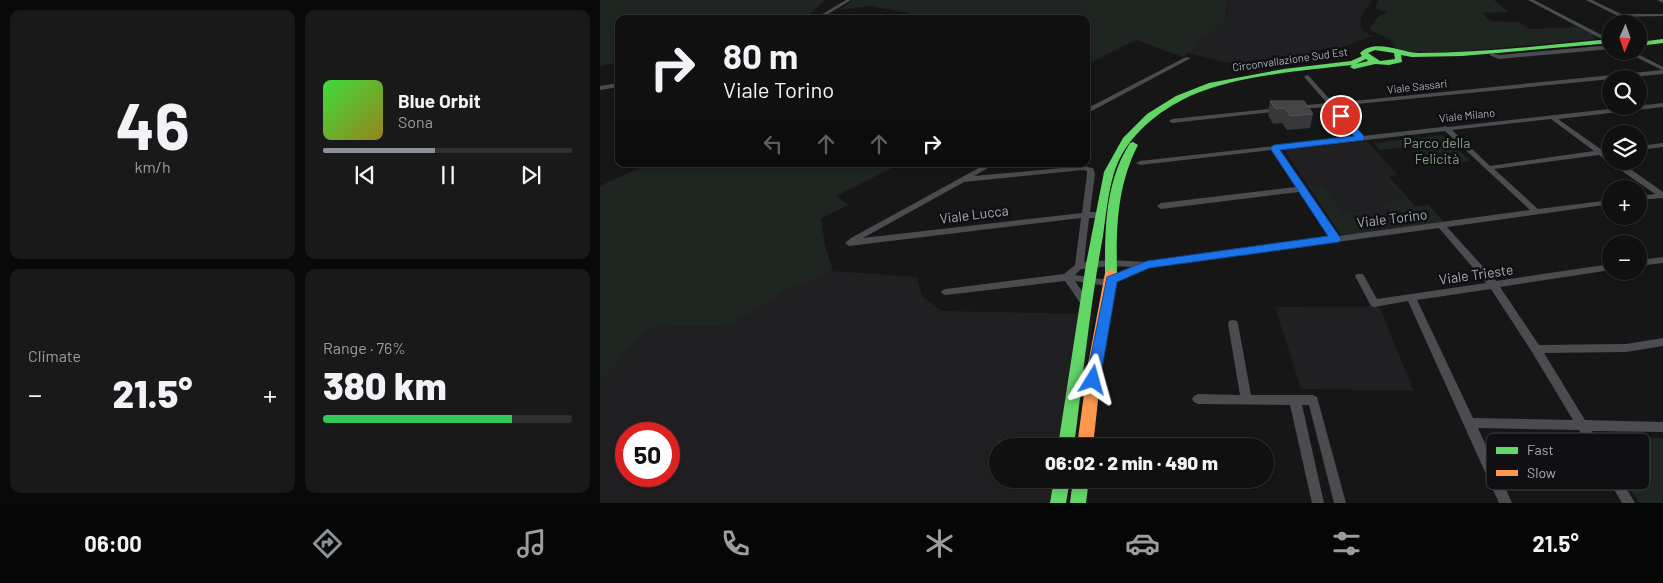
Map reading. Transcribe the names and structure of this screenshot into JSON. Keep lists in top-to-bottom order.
{
  "streets": {
    "main road": ["Circonvallazione Sud Est"],
    "street": [
      "Viale Sassari",
      "Viale Milano",
      "Viale Lucca",
      "Viale Torino",
      "Viale Trieste"
    ]
  },
  "crossings": [
    ["Circonvallazione Sud Est", "Viale Lucca"],
    ["Circonvallazione Sud Est", "Viale Torino"]
  ],
  "parks": ["Parco della Felicità"],
  "legend": ["Fast", "Slow"],
  "north": "bottom",
  "page": {
    "tile": [
      ["46", "km/h"],
      "Climate",
      ["Range · 76%", "380 km"]
    ],
    "map_buttons": ["+", "−"],
    "turn": ["80 m", "Viale Torino"],
    "song": ["Blue Orbit", "Sona"],
    "heat": ["−", "21.5°", "+"],
    "limit": "50",
    "trip": "06:02 · 2 min · 490 m",
    "tabs": ["06:00", "21.5°"]
  }
}
